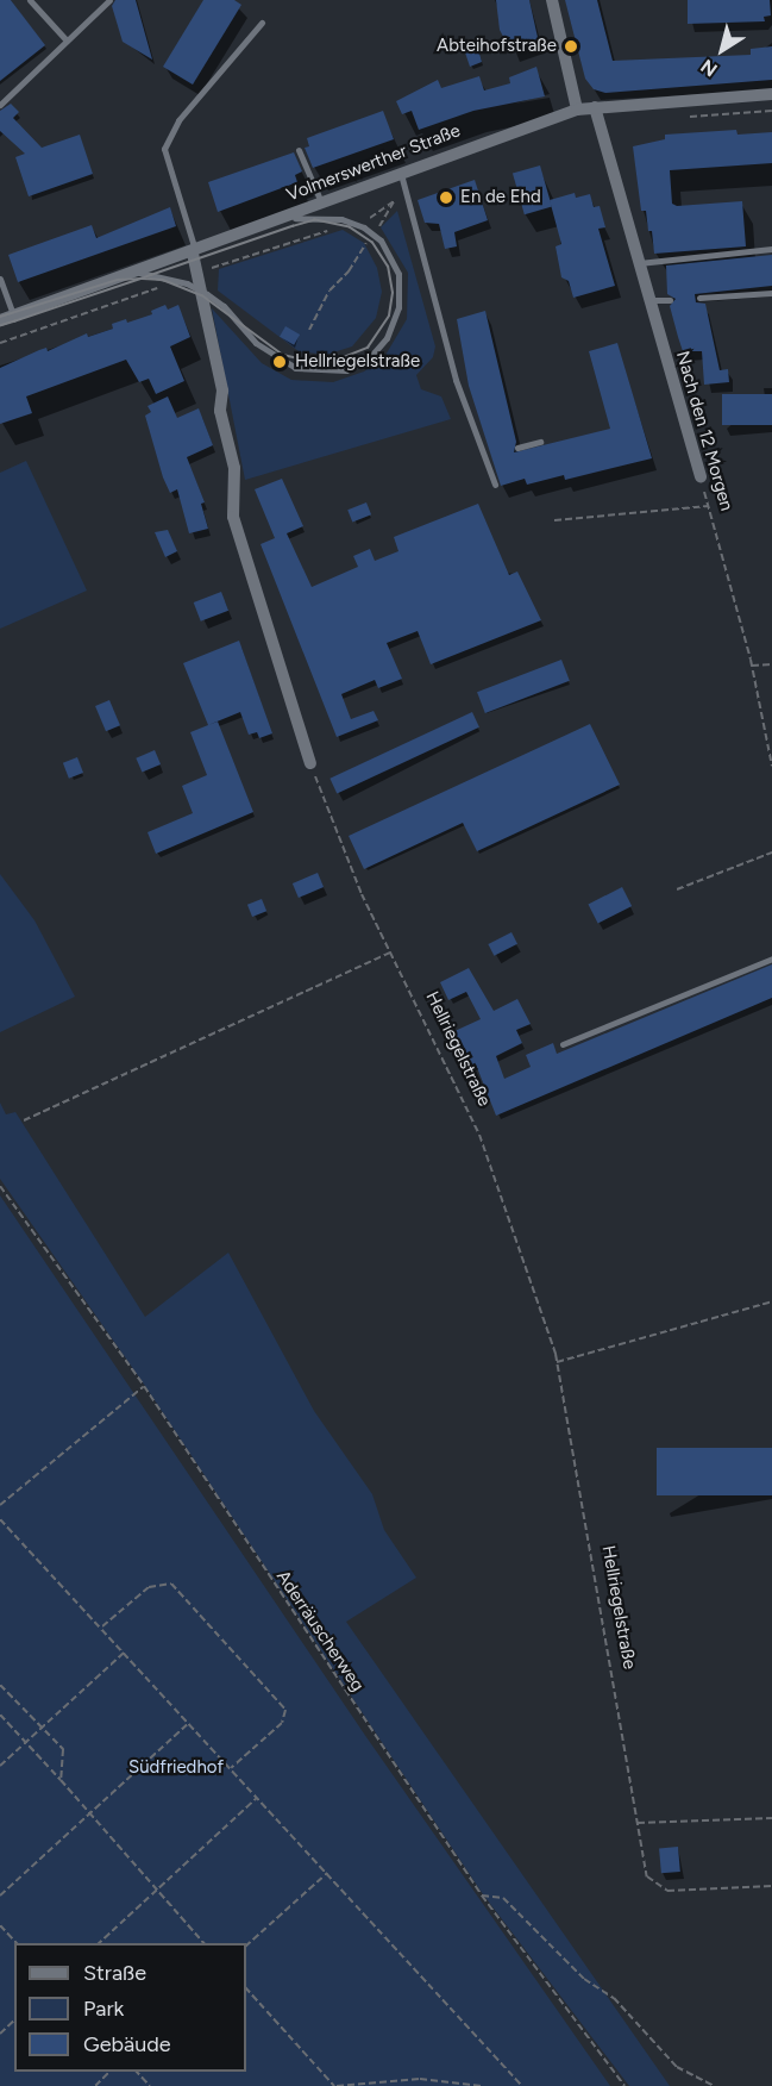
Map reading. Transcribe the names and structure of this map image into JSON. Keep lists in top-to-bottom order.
{
  "streets": {
    "street": ["Volmerswerther Straße", "Nach den 12 Morgen"],
    "path": ["Hellriegelstraße", "Aderräuscherweg"]
  },
  "crossings": [
    ["Volmerswerther Straße", "Nach den 12 Morgen"]
  ],
  "parks": ["Südfriedhof"],
  "places": ["Abteihofstraße", "En de Ehd", "Hellriegelstraße"],
  "legend": ["Straße", "Park", "Gebäude"],
  "north": "bottom left"
}
